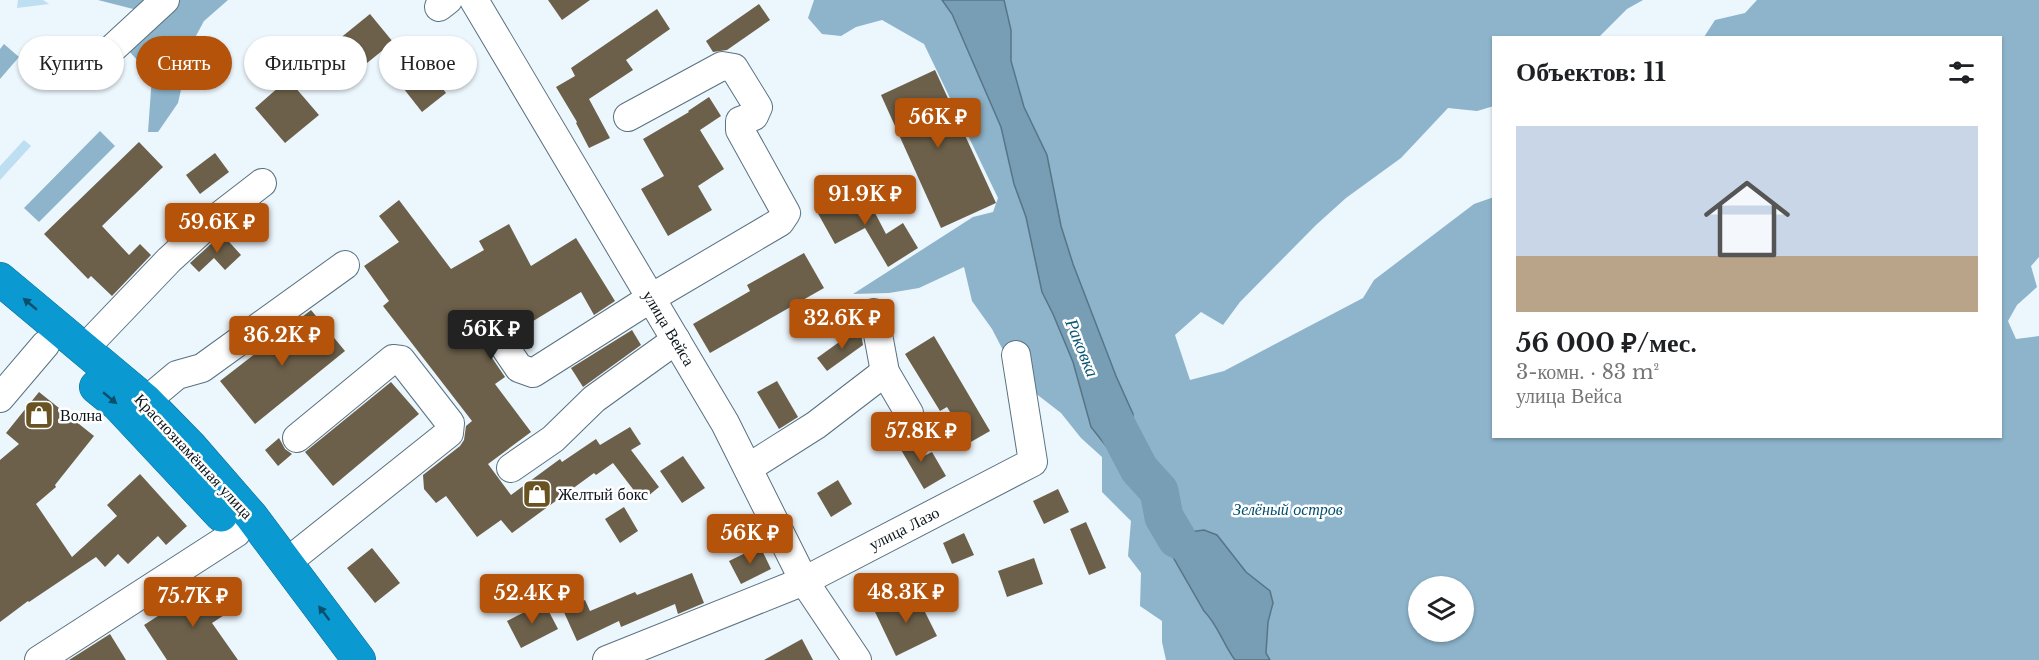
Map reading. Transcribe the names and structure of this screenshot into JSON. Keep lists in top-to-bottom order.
{
  "streets": {
    "highway": ["Краснознамённая улица"],
    "street": ["улица Вейса", "улица Лазо"]
  },
  "crossings": [
    ["улица Вейса", "улица Лазо"]
  ],
  "water": ["Раковка"],
  "parks": ["Зелёный остров"],
  "places": {
    "shop": ["Волна", "Желтый бокс"]
  },
  "page": {
    "chip": [
      "Купить",
      "Снять",
      "Фильтры",
      "Новое"
    ],
    "heading": "Объектов: 11",
    "price": [
      "56K ₽",
      "91.9K ₽",
      "59.6K ₽",
      "32.6K ₽",
      "56K ₽",
      "36.2K ₽",
      "57.8K ₽",
      "56K ₽",
      "48.3K ₽",
      "52.4K ₽",
      "75.7K ₽"
    ],
    "list": [
      {
        "name": "56 000 ₽/мес.",
        "note": "3-комн. · 83 m² · улица Вейса"
      }
    ]
  }
}
